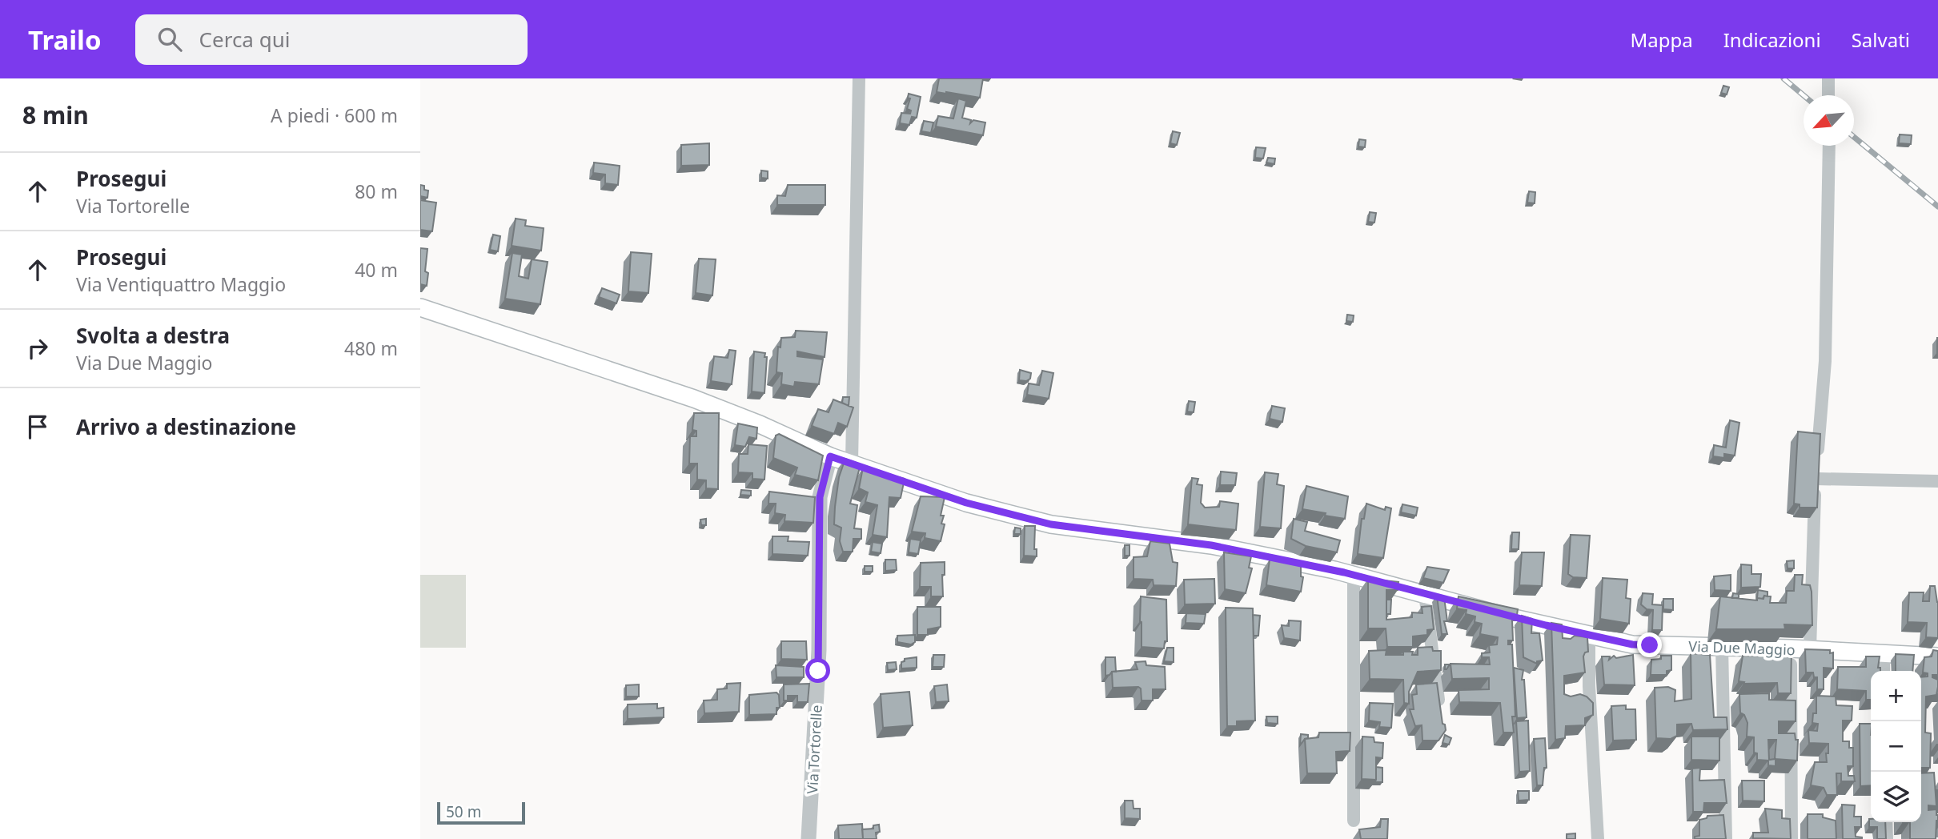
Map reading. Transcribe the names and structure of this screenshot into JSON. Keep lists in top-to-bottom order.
{
  "streets": {
    "main road": ["Via Due Maggio"],
    "street": ["Via Tortorelle"]
  },
  "crossings": [
    ["Via Due Maggio", "Via Tortorelle"]
  ],
  "scale_bar": "50 m",
  "north": "bottom left",
  "page": {
    "header": "Trailo",
    "search": "Cerca qui",
    "nav": ["Mappa", "Indicazioni", "Salvati"],
    "heading": ["8 min", "A piedi · 600 m"],
    "list": [
      ["Prosegui", "Via Tortorelle", "80 m"],
      ["Prosegui", "Via Ventiquattro Maggio", "40 m"],
      ["Svolta a destra", "Via Due Maggio", "480 m"],
      "Arrivo a destinazione"
    ],
    "map_buttons": ["+", "−"],
    "scale": "50 m"
  }
}
